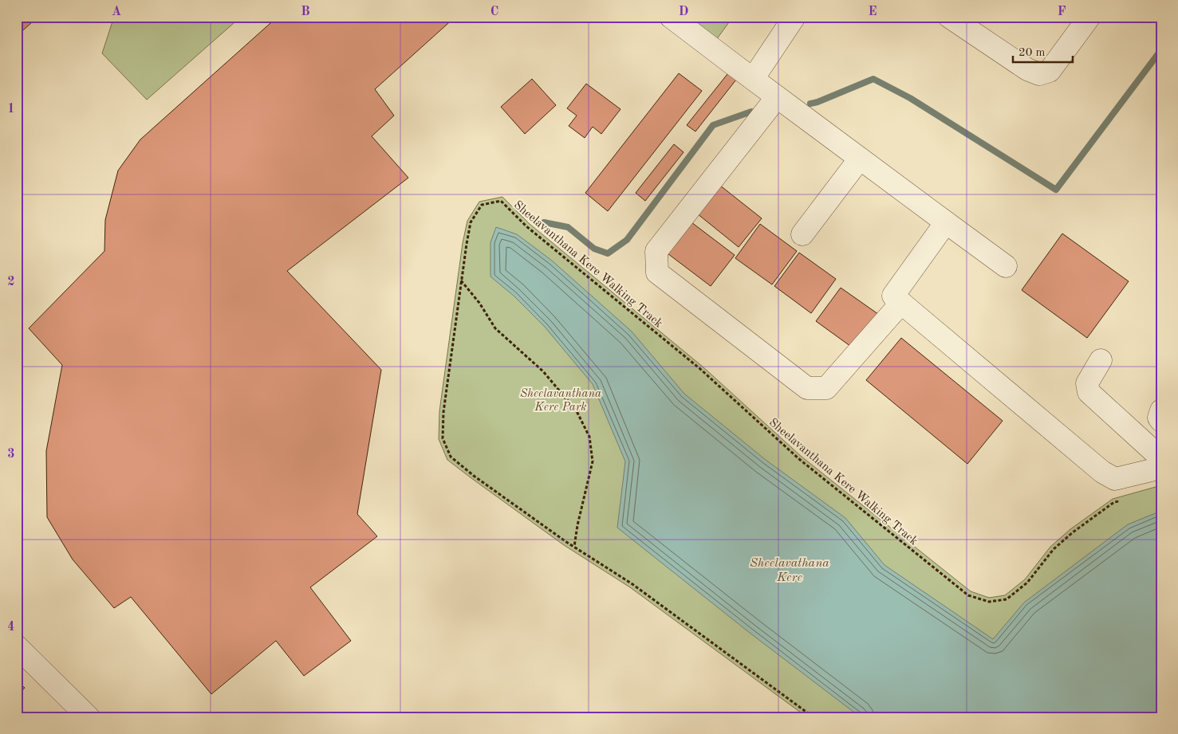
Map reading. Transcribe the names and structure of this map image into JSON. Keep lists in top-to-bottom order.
{
  "streets": {
    "path": ["Sheelavanthana Kere Walking Track"]
  },
  "water": ["Sheelavathana Kere"],
  "parks": ["Sheelavanthana Kere Park"],
  "scale_bar": "20 m",
  "grid": {
    "columns": [
      "A",
      "B",
      "C",
      "D",
      "E",
      "F"
    ],
    "rows": [
      "1",
      "2",
      "3",
      "4"
    ]
  }
}
